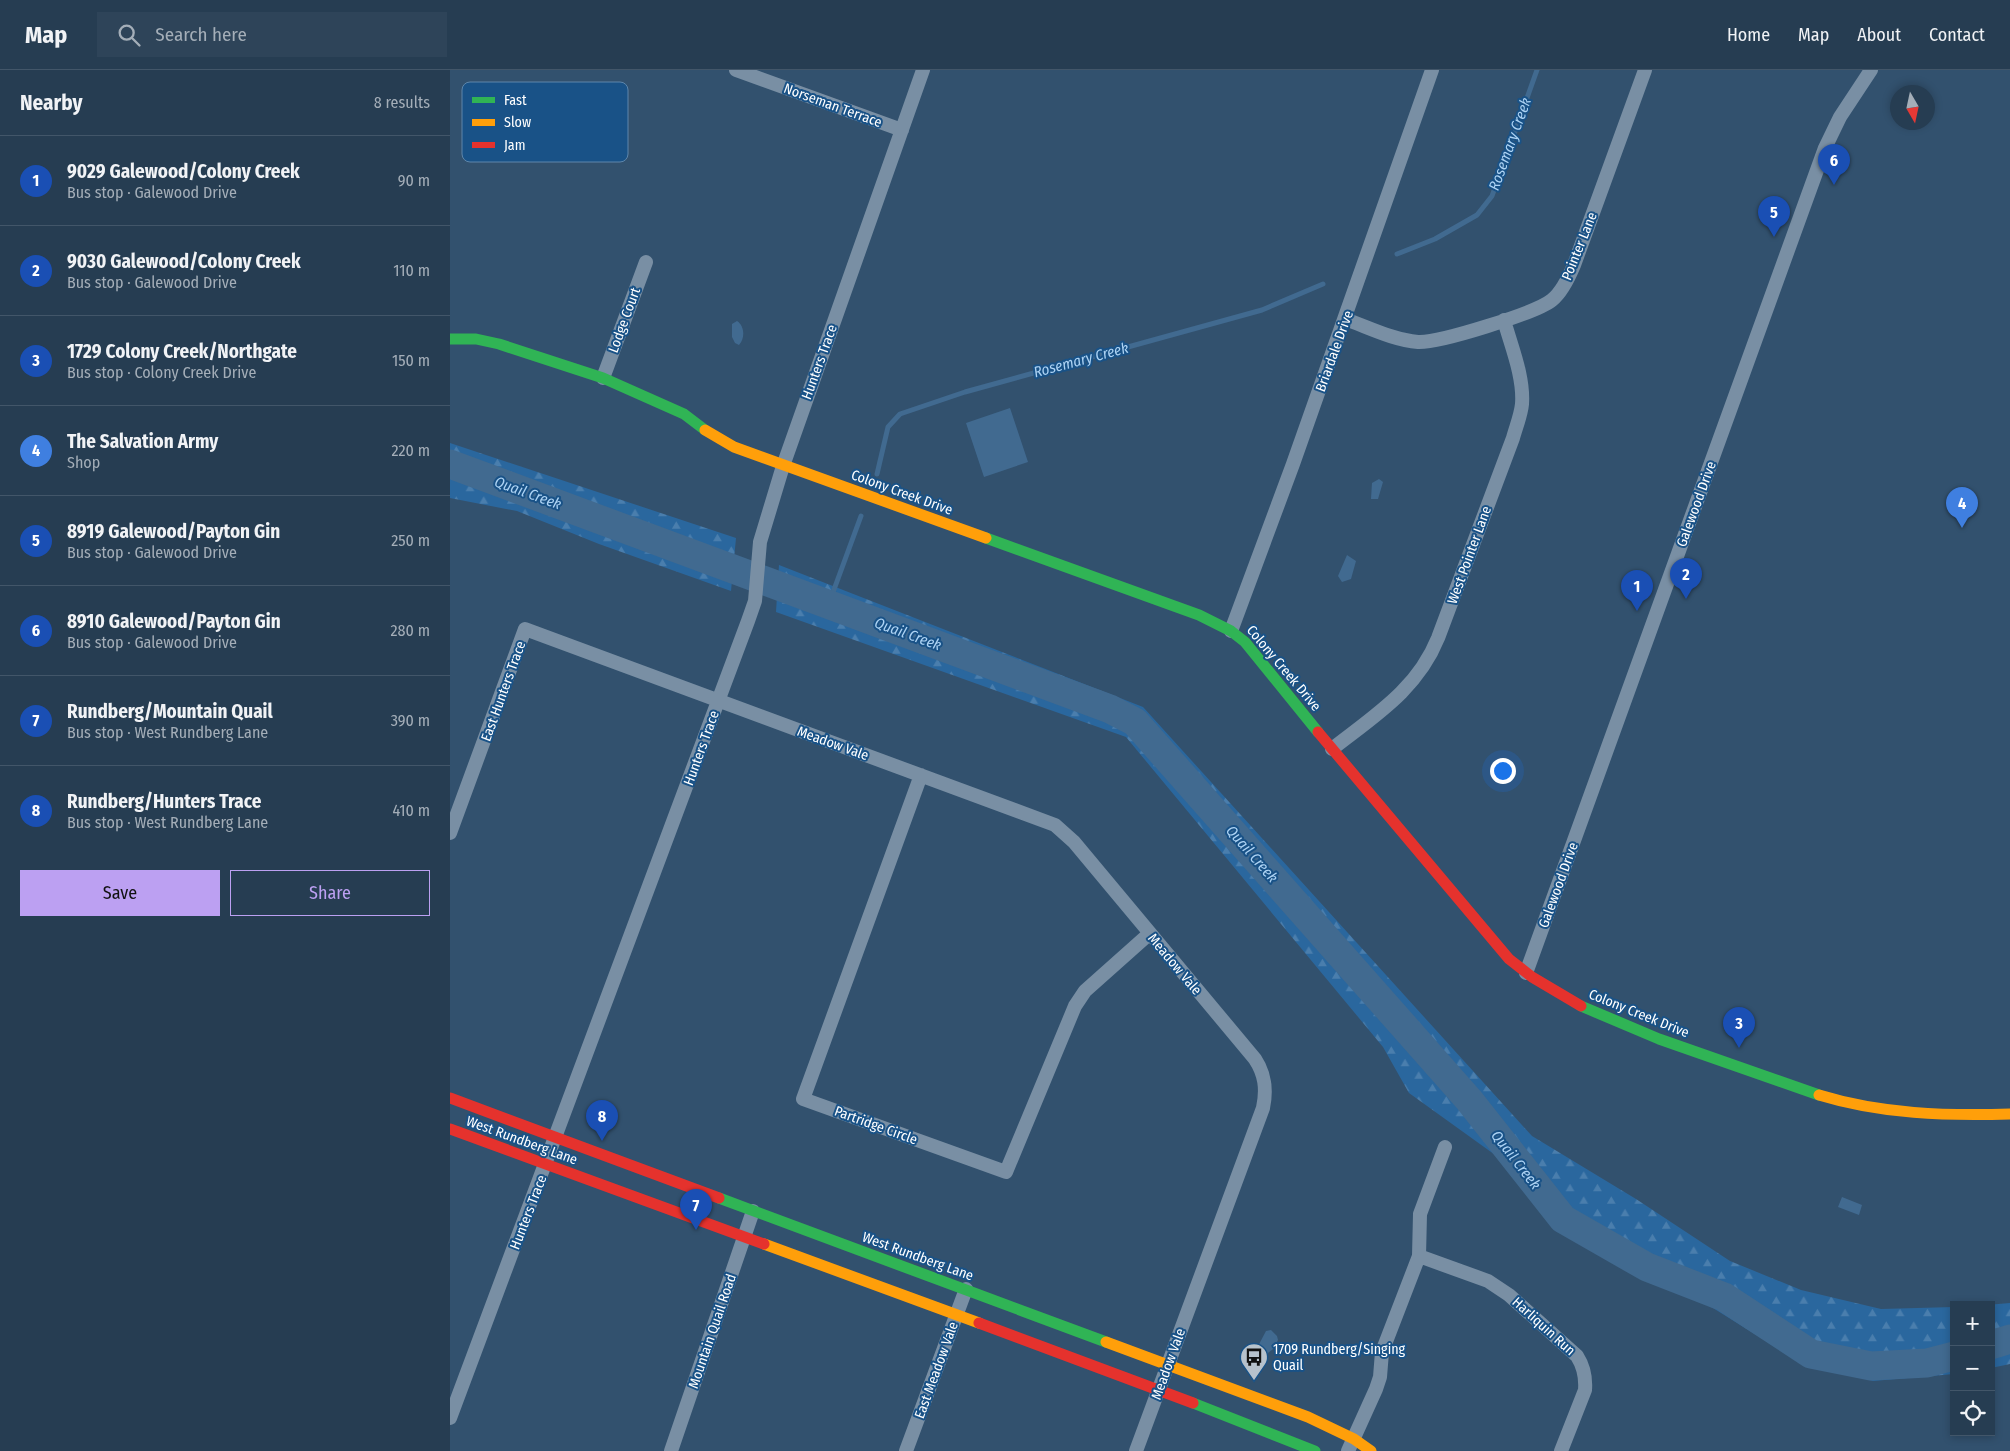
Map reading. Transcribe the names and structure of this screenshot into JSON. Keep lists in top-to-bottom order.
{
  "streets": {
    "main road": ["Colony Creek Drive", "West Rundberg Lane"],
    "street": [
      "Norseman Terrace",
      "Pointer Lane",
      "Lodge Court",
      "Briardale Drive",
      "Hunters Trace",
      "Galewood Drive",
      "West Pointer Lane",
      "East Hunters Trace",
      "Meadow Vale",
      "Partridge Circle",
      "Harliquin Run",
      "Mountain Quail Road",
      "East Meadow Vale"
    ]
  },
  "crossings": [
    ["Norseman Terrace", "Hunters Trace"],
    ["Pointer Lane", "Briardale Drive"],
    ["Pointer Lane", "West Pointer Lane"],
    ["Lodge Court", "Colony Creek Drive"],
    ["Briardale Drive", "Colony Creek Drive"],
    ["Hunters Trace", "Colony Creek Drive"],
    ["Hunters Trace", "East Hunters Trace"],
    ["Hunters Trace", "Meadow Vale"],
    ["Hunters Trace", "West Rundberg Lane"],
    ["Colony Creek Drive", "Galewood Drive"],
    ["Colony Creek Drive", "West Pointer Lane"],
    ["East Hunters Trace", "Meadow Vale"],
    ["Meadow Vale", "Partridge Circle"],
    ["Meadow Vale", "West Rundberg Lane"],
    ["West Rundberg Lane", "Mountain Quail Road"],
    ["West Rundberg Lane", "East Meadow Vale"]
  ],
  "water": ["Rosemary Creek", "Quail Creek"],
  "places": {
    "bus stop": ["1709 Rundberg/Singing Quail"]
  },
  "legend": ["Fast", "Slow", "Jam"],
  "north": "bottom",
  "page": {
    "header": "Map",
    "search": "Search here",
    "nav": [
      "Home",
      "Map",
      "About",
      "Contact"
    ],
    "heading": ["Nearby", "8 results"],
    "list": [
      {
        "mark": "1",
        "name": "9029 Galewood/Colony Creek",
        "note": "Bus stop · Galewood Drive",
        "value": "90 m"
      },
      {
        "mark": "2",
        "name": "9030 Galewood/Colony Creek",
        "note": "Bus stop · Galewood Drive",
        "value": "110 m"
      },
      {
        "mark": "3",
        "name": "1729 Colony Creek/Northgate",
        "note": "Bus stop · Colony Creek Drive",
        "value": "150 m"
      },
      {
        "mark": "4",
        "name": "The Salvation Army",
        "note": "Shop",
        "value": "220 m"
      },
      {
        "mark": "5",
        "name": "8919 Galewood/Payton Gin",
        "note": "Bus stop · Galewood Drive",
        "value": "250 m"
      },
      {
        "mark": "6",
        "name": "8910 Galewood/Payton Gin",
        "note": "Bus stop · Galewood Drive",
        "value": "280 m"
      },
      {
        "mark": "7",
        "name": "Rundberg/Mountain Quail",
        "note": "Bus stop · West Rundberg Lane",
        "value": "390 m"
      },
      {
        "mark": "8",
        "name": "Rundberg/Hunters Trace",
        "note": "Bus stop · West Rundberg Lane",
        "value": "410 m"
      }
    ],
    "pins": [
      "6",
      "5",
      "4",
      "2",
      "1",
      "3",
      "8",
      "7"
    ],
    "buttons": ["Save", "Share"],
    "map_buttons": ["+", "−"]
  }
}
